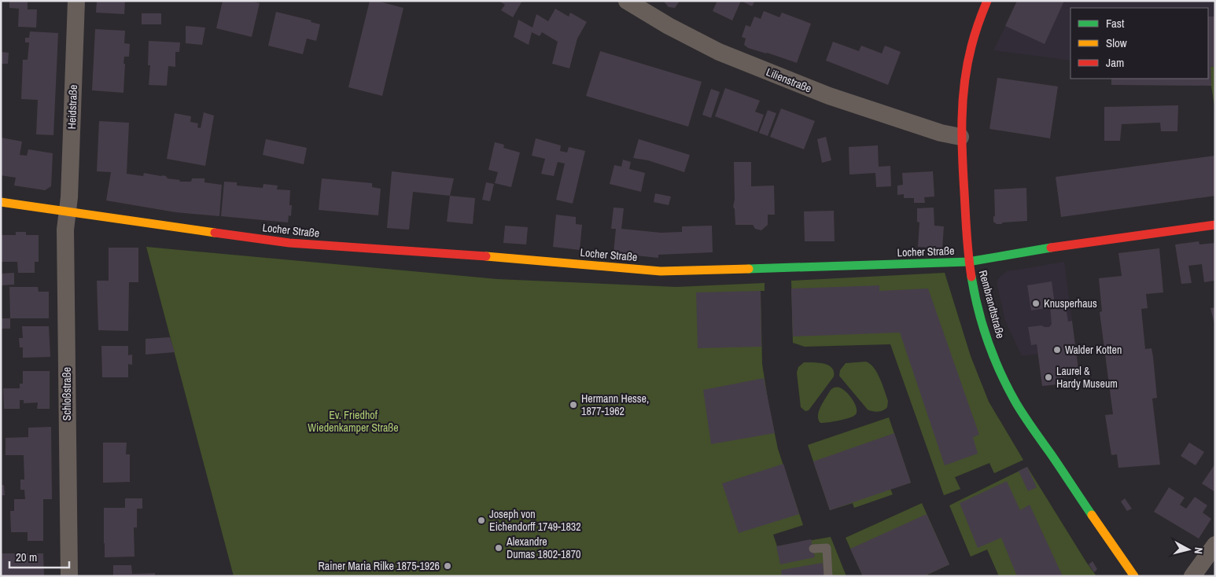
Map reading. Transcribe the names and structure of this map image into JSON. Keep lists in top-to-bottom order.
{
  "streets": {
    "street": [
      "Lilienstraße",
      "Heidstraße",
      "Locher Straße",
      "Rembrandtstraße",
      "Schloßstraße"
    ]
  },
  "crossings": [
    ["Lilienstraße", "Rembrandtstraße"],
    ["Heidstraße", "Locher Straße"],
    ["Heidstraße", "Schloßstraße"],
    ["Locher Straße", "Rembrandtstraße"],
    ["Locher Straße", "Schloßstraße"]
  ],
  "parks": ["Ev. Friedhof Wiedenkamper Straße"],
  "places": [
    "Knusperhaus",
    "Walder Kotten",
    "Laurel & Hardy Museum",
    "Hermann Hesse, 1877-1962",
    "Joseph von Eichendorff 1749-1832",
    "Alexandre Dumas 1802-1870",
    "Rainer Maria Rilke 1875-1926"
  ],
  "legend": ["Fast", "Slow", "Jam"],
  "scale_bar": "20 m",
  "north": "right"
}
